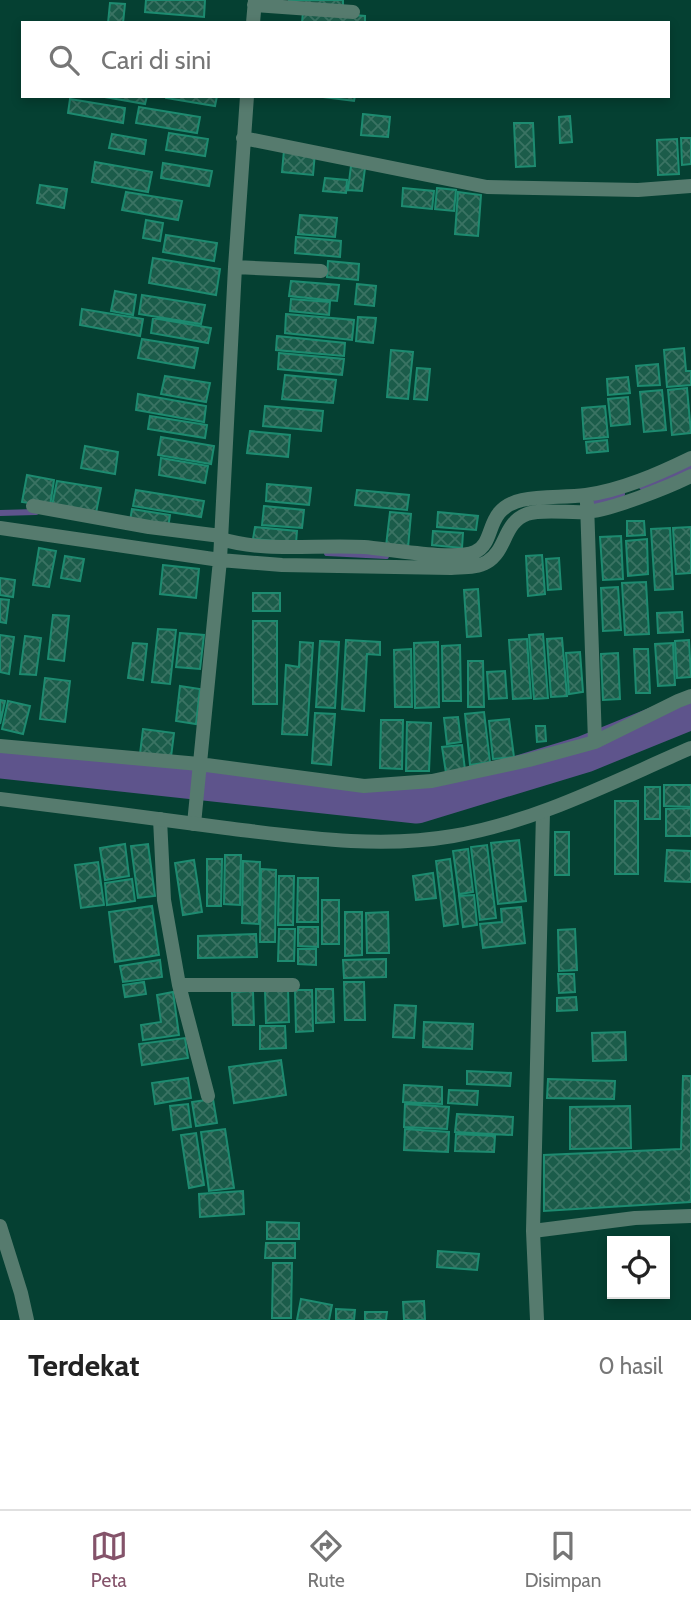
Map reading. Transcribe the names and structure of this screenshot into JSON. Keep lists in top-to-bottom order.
{
  "page": {
    "search": "Cari di sini",
    "heading": ["Terdekat", "0 hasil"],
    "nav": ["Peta", "Rute", "Disimpan"]
  }
}
